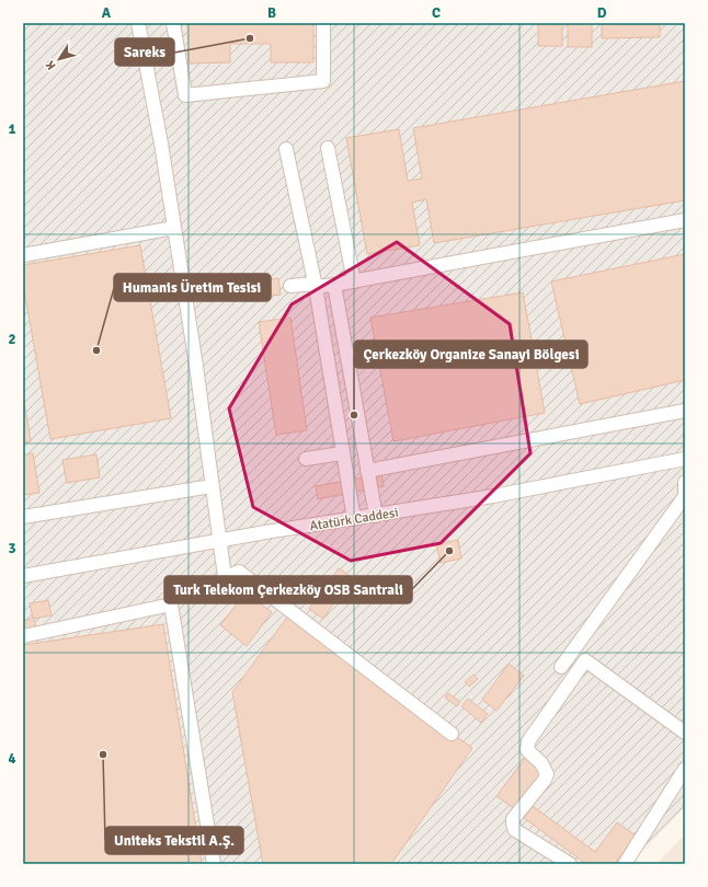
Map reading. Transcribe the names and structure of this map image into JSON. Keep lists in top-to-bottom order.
{
  "streets": {
    "street": ["Atatürk Caddesi"]
  },
  "places": [
    "Sareks",
    "Humanis Üretim Tesisi",
    "Çerkezköy Organize Sanayi Bölgesi",
    "Turk Telekom Çerkezköy OSB Santrali",
    "Uniteks Tekstil A.Ş."
  ],
  "north": "bottom left",
  "grid": {
    "columns": [
      "A",
      "B",
      "C",
      "D"
    ],
    "rows": [
      "1",
      "2",
      "3",
      "4"
    ]
  }
}
